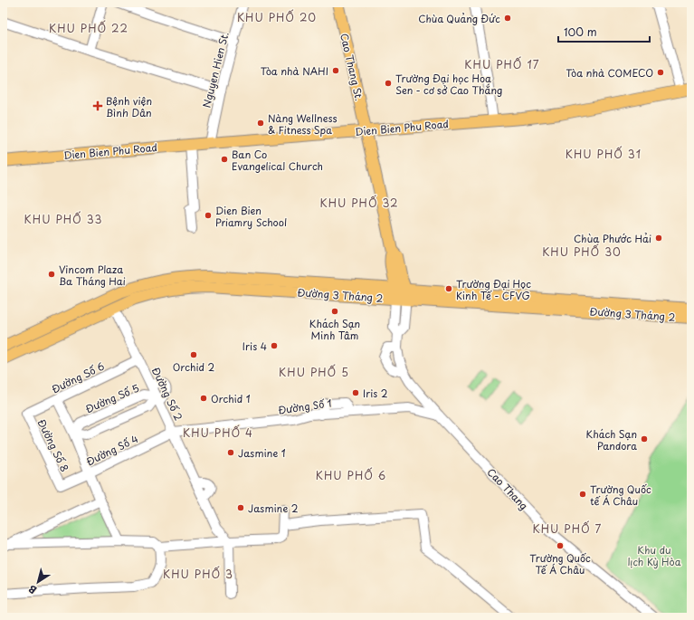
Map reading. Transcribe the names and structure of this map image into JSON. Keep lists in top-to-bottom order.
{
  "streets": {
    "main road": [
      "Cao Thang St.",
      "Dien Bien Phu Road",
      "Đường 3 Tháng 2",
      "Cao Thang"
    ],
    "street": [
      "Nguyen Hien St.",
      "Đường Số 6",
      "Đường Số 2",
      "Đường Số 5",
      "Đường Số 1",
      "Đường Số 8",
      "Đường Số 4"
    ]
  },
  "crossings": [
    ["Cao Thang St.", "Dien Bien Phu Road"],
    ["Cao Thang St.", "Cao Thang"],
    ["Nguyen Hien St.", "Dien Bien Phu Road"],
    ["Dien Bien Phu Road", "Cao Thang"],
    ["Đường 3 Tháng 2", "Đường Số 2"],
    ["Đường 3 Tháng 2", "Cao Thang"],
    ["Đường Số 6", "Đường Số 2"],
    ["Đường Số 6", "Đường Số 8"],
    ["Đường Số 2", "Đường Số 5"],
    ["Đường Số 2", "Đường Số 1"],
    ["Đường Số 2", "Đường Số 4"],
    ["Đường Số 1", "Đường Số 4"],
    ["Đường Số 1", "Cao Thang"],
    ["Đường Số 8", "Đường Số 4"]
  ],
  "districts": [
    "KHU PHỐ 20",
    "KHU PHỐ 22",
    "KHU PHỐ 17",
    "KHU PHỐ 31",
    "KHU PHỐ 32",
    "KHU PHỐ 33",
    "KHU PHỐ 30",
    "KHU PHỐ 5",
    "KHU PHỐ 4",
    "KHU PHỐ 6",
    "KHU PHỐ 7",
    "KHU PHỐ 3"
  ],
  "parks": ["Khu du lịch Kỳ Hòa"],
  "places": {
    "other": [
      "Chùa Quảng Đức",
      "Tòa nhà NAHI",
      "Tòa nhà COMECO",
      "Trường Đại học Hoa Sen - cơ sở Cao Thắng",
      "Nàng Wellness & Fitness Spa",
      "Ban Co Evangelical Church",
      "Dien Bien Priamry School",
      "Chùa Phước Hải",
      "Vincom Plaza Ba Tháng Hai",
      "Trường Đại Học Kinh Tế - CFVG",
      "Khách Sạn Minh Tâm",
      "Iris 4",
      "Orchid 2",
      "Iris 2",
      "Orchid 1",
      "Khách Sạn Pandora",
      "Jasmine 1",
      "Trường Quốc tế Á Châu",
      "Jasmine 2",
      "Trường Quốc Tế Á Châu"
    ],
    "health": ["Bệnh viện Bình Dân"]
  },
  "scale_bar": "100 m",
  "north": "bottom left"
}
